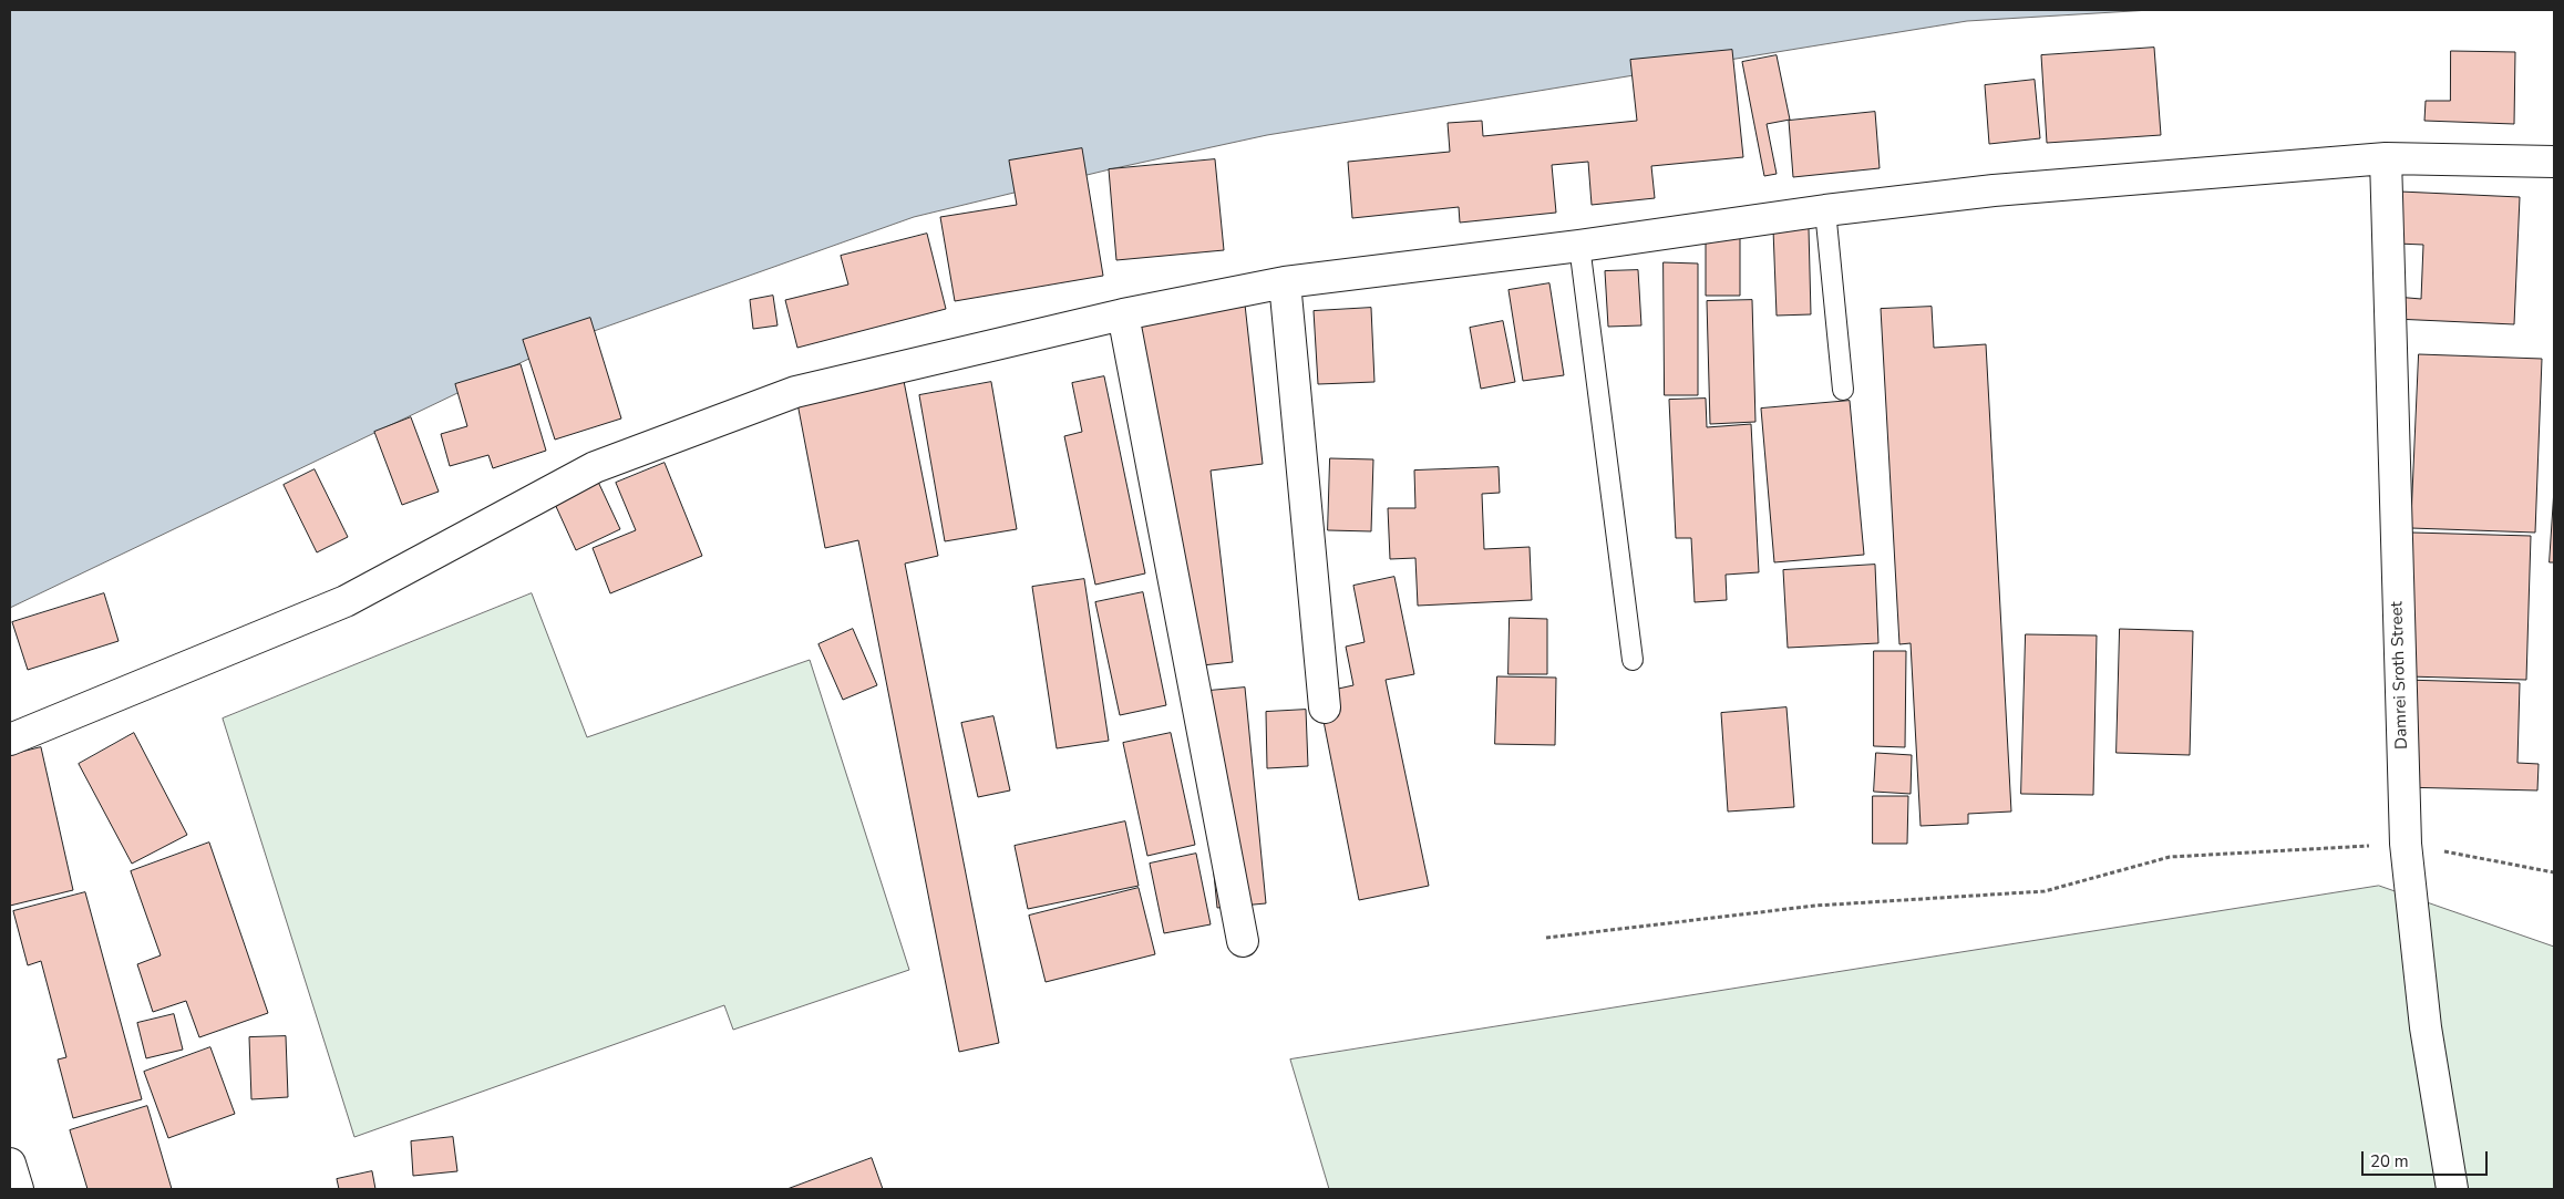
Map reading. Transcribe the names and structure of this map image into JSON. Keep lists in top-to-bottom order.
{
  "streets": {
    "street": ["Damrei Sroth Street"]
  },
  "scale_bar": "20 m"
}
